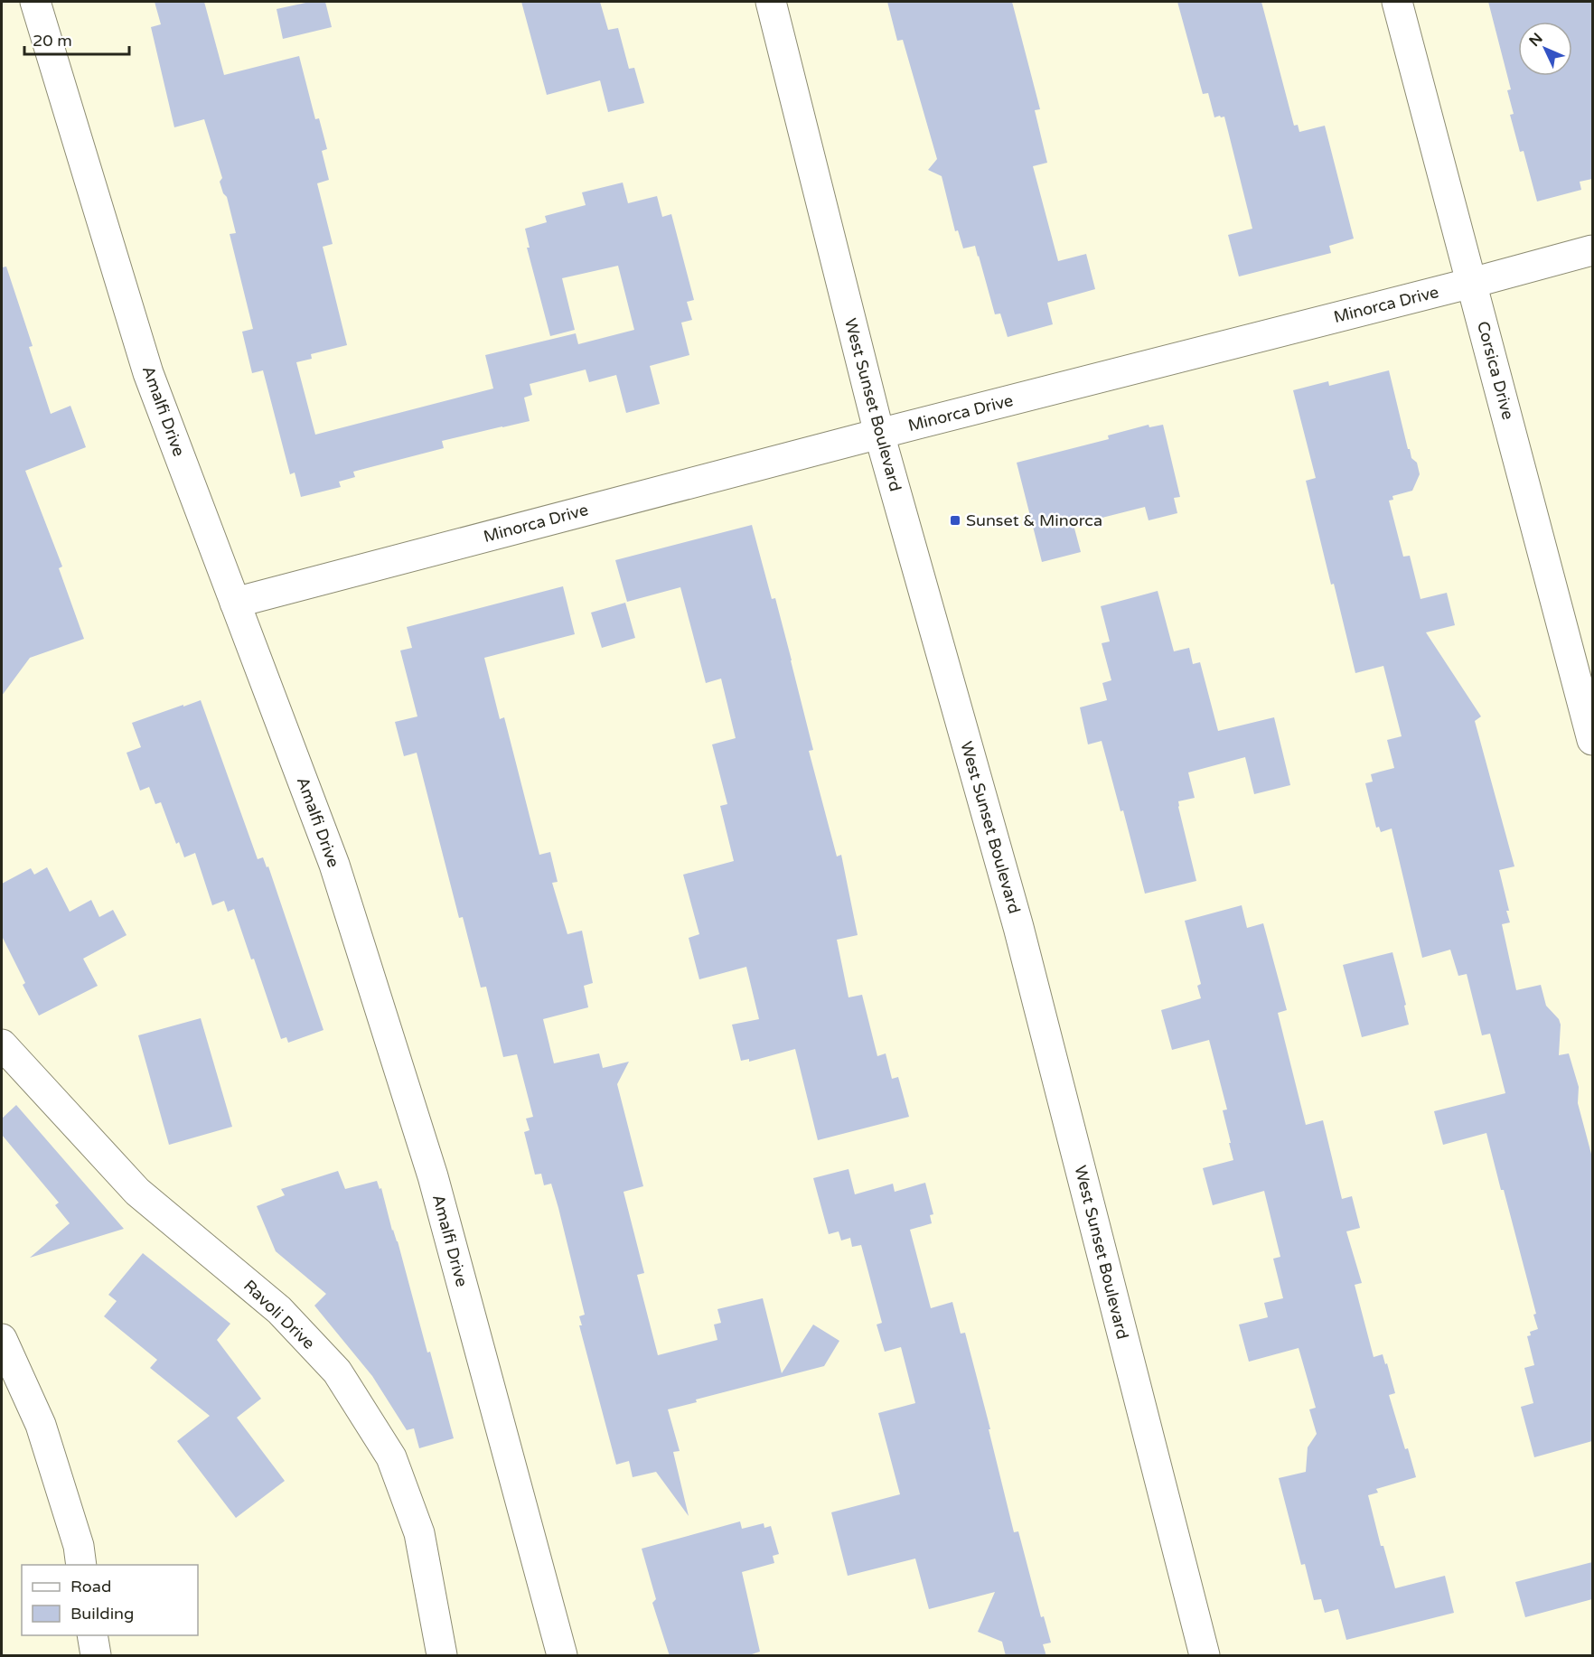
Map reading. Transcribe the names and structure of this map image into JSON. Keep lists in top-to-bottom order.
{
  "streets": {
    "street": [
      "Minorca Drive",
      "Corsica Drive",
      "West Sunset Boulevard",
      "Amalfi Drive",
      "Ravoli Drive"
    ]
  },
  "crossings": [
    ["Minorca Drive", "Corsica Drive"],
    ["Minorca Drive", "West Sunset Boulevard"],
    ["Minorca Drive", "Amalfi Drive"]
  ],
  "places": {
    "transit": ["Sunset & Minorca"]
  },
  "legend": ["Road", "Building"],
  "scale_bar": "20 m",
  "north": "top left"
}
